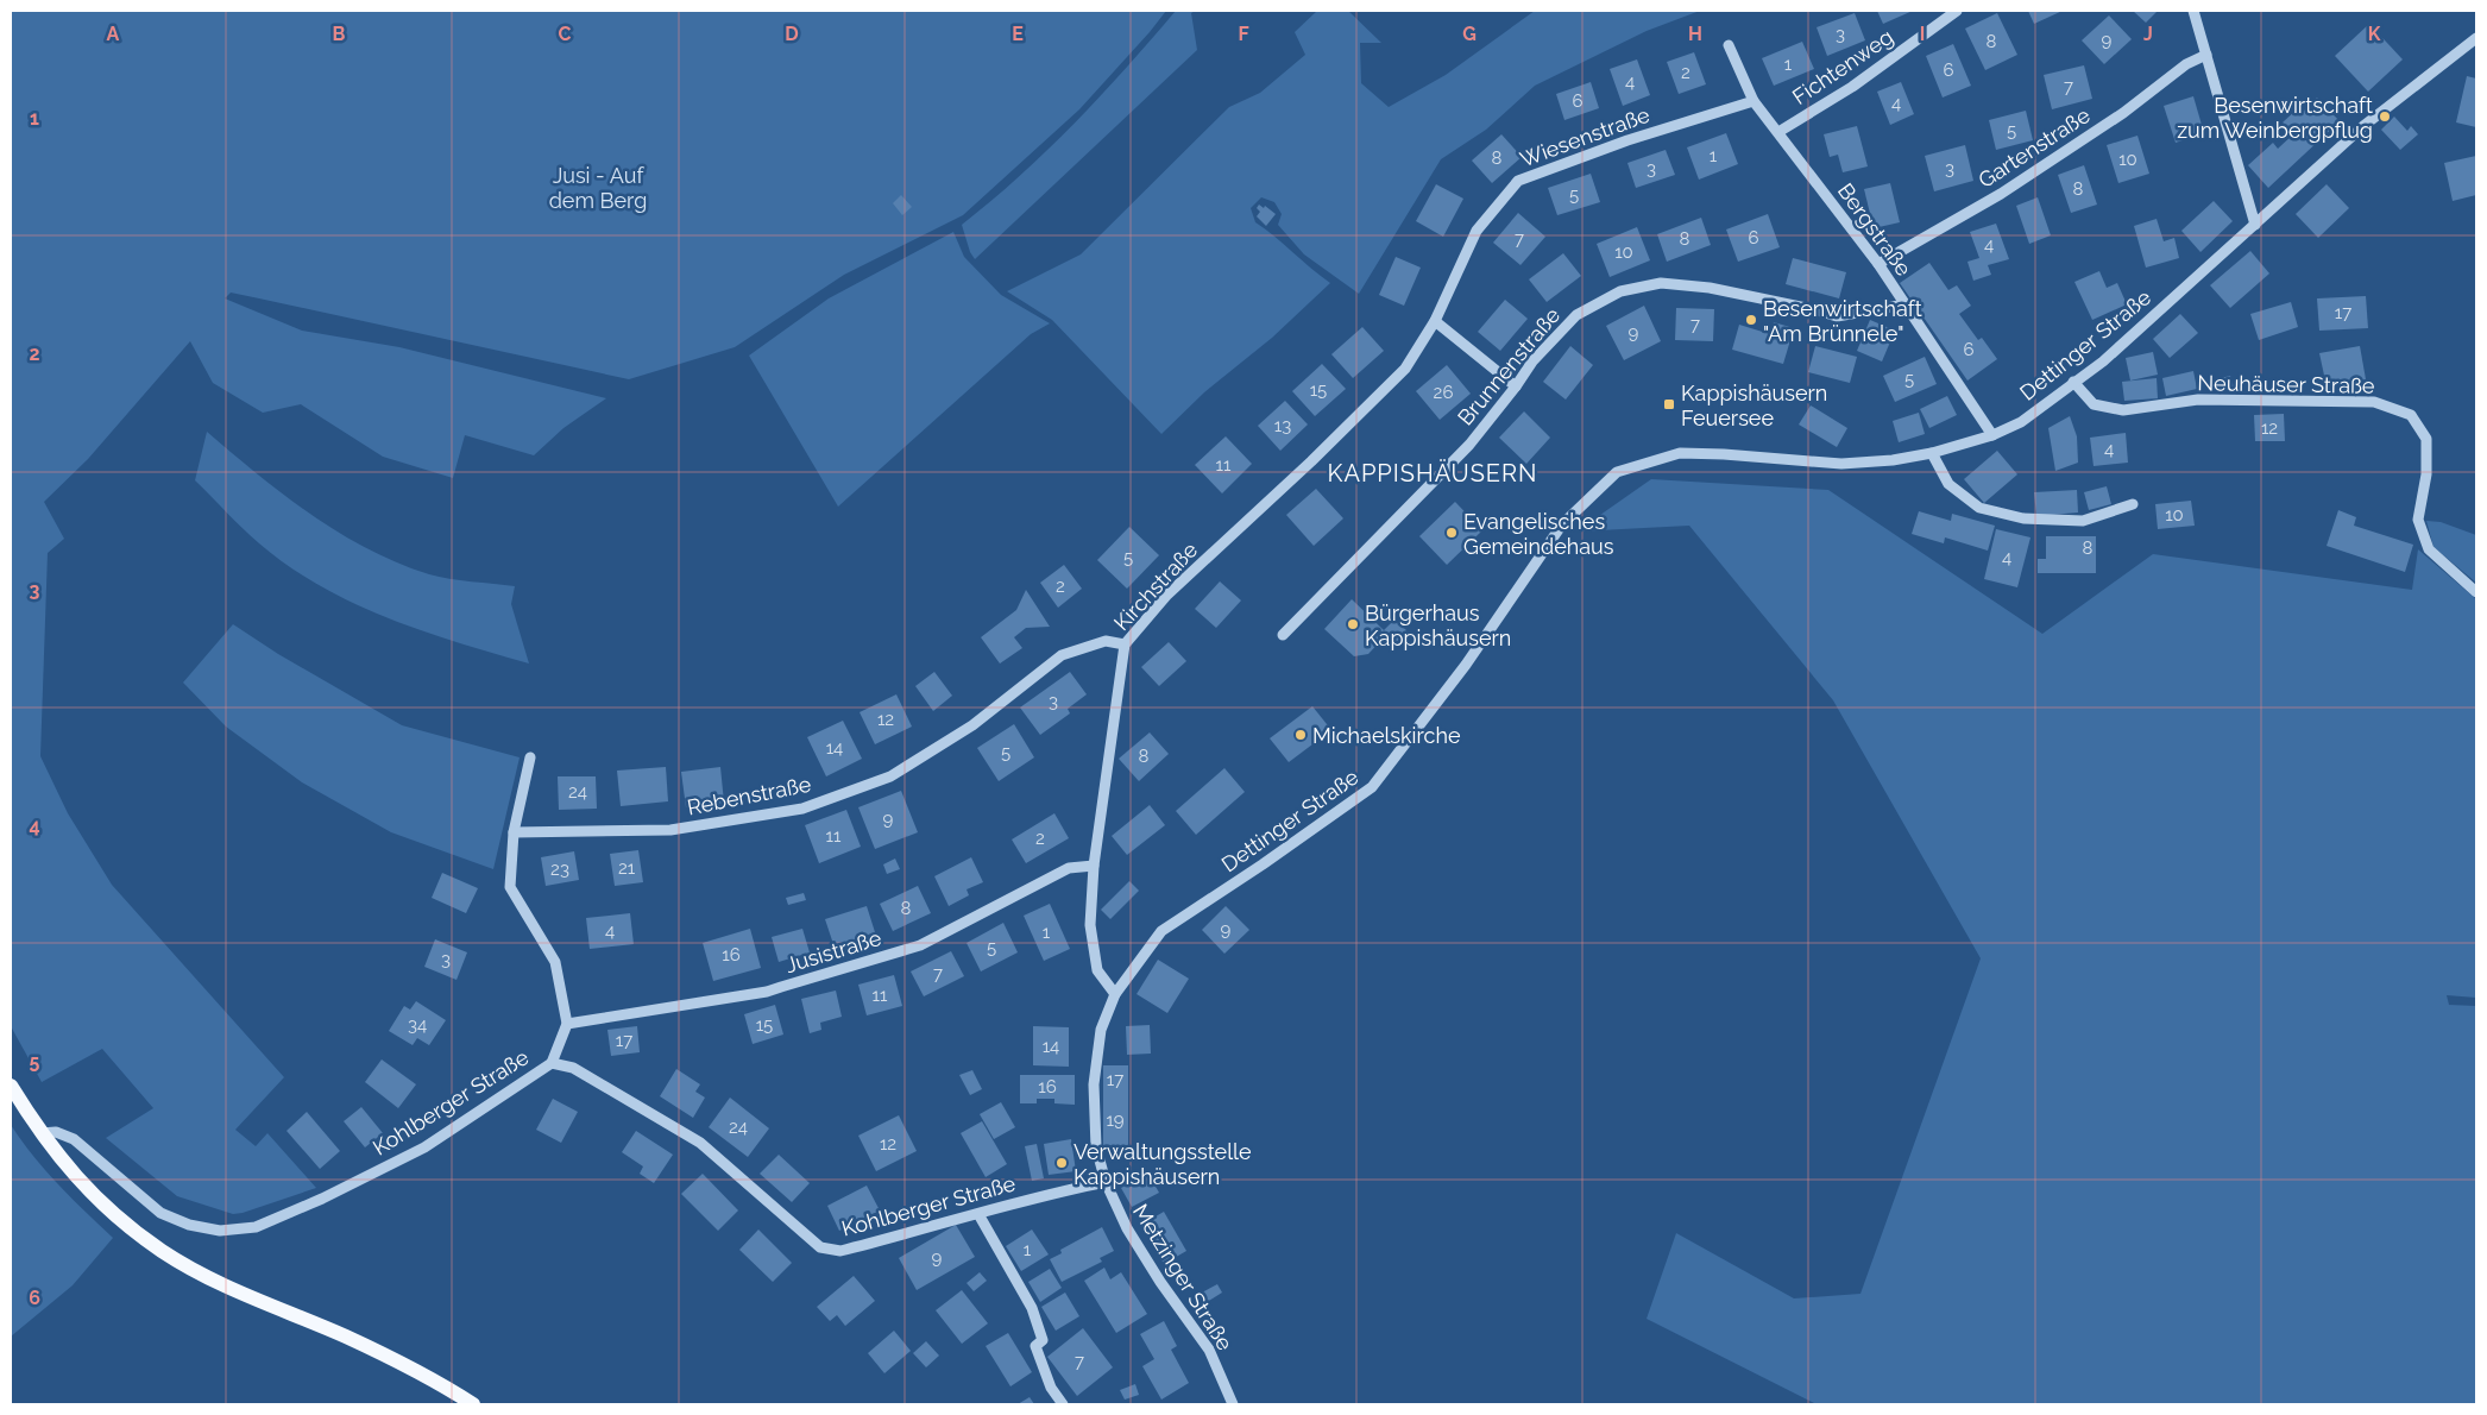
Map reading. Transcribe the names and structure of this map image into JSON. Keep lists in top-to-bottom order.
{
  "streets": {
    "street": [
      "Fichtenweg",
      "Wiesenstraße",
      "Gartenstraße",
      "Bergstraße",
      "Dettinger Straße",
      "Brunnenstraße",
      "Neuhäuser Straße",
      "Kirchstraße",
      "Rebenstraße",
      "Jusistraße",
      "Kohlberger Straße",
      "Metzinger Straße"
    ]
  },
  "crossings": [
    ["Fichtenweg", "Bergstraße"],
    ["Wiesenstraße", "Bergstraße"],
    ["Wiesenstraße", "Kirchstraße"],
    ["Gartenstraße", "Bergstraße"],
    ["Bergstraße", "Dettinger Straße"],
    ["Bergstraße", "Brunnenstraße"],
    ["Dettinger Straße", "Neuhäuser Straße"],
    ["Dettinger Straße", "Kirchstraße"],
    ["Dettinger Straße", "Metzinger Straße"],
    ["Kirchstraße", "Rebenstraße"],
    ["Kirchstraße", "Jusistraße"],
    ["Kirchstraße", "Metzinger Straße"],
    ["Kohlberger Straße", "Metzinger Straße"]
  ],
  "districts": ["KAPPISHÄUSERN"],
  "parks": ["Jusi - Auf dem Berg"],
  "places": {
    "other": [
      "Besenwirtschaft zum Weinbergpflug",
      "Besenwirtschaft \"Am Brünnele\"",
      "Evangelisches Gemeindehaus",
      "Bürgerhaus Kappishäusern",
      "Michaelskirche",
      "Verwaltungsstelle Kappishäusern"
    ],
    "transit": ["Kappishäusern Feuersee"]
  },
  "house_numbers": [
    "3",
    "9",
    "8",
    "1",
    "6",
    "2",
    "4",
    "7",
    "6",
    "4",
    "5",
    "1",
    "8",
    "10",
    "3",
    "3",
    "8",
    "5",
    "6",
    "7",
    "8",
    "4",
    "10",
    "17",
    "7",
    "9",
    "6",
    "5",
    "15",
    "26",
    "13",
    "12",
    "4",
    "11",
    "10",
    "8",
    "5",
    "4",
    "2",
    "3",
    "12",
    "14",
    "5",
    "8",
    "24",
    "9",
    "11",
    "2",
    "21",
    "23",
    "8",
    "9",
    "4",
    "1",
    "5",
    "16",
    "3",
    "7",
    "11",
    "34",
    "15",
    "17",
    "14",
    "17",
    "16",
    "19",
    "24",
    "12",
    "1",
    "9",
    "7"
  ],
  "grid": {
    "columns": [
      "A",
      "B",
      "C",
      "D",
      "E",
      "F",
      "G",
      "H",
      "I",
      "J",
      "K"
    ],
    "rows": [
      "1",
      "2",
      "3",
      "4",
      "5",
      "6"
    ]
  }
}
